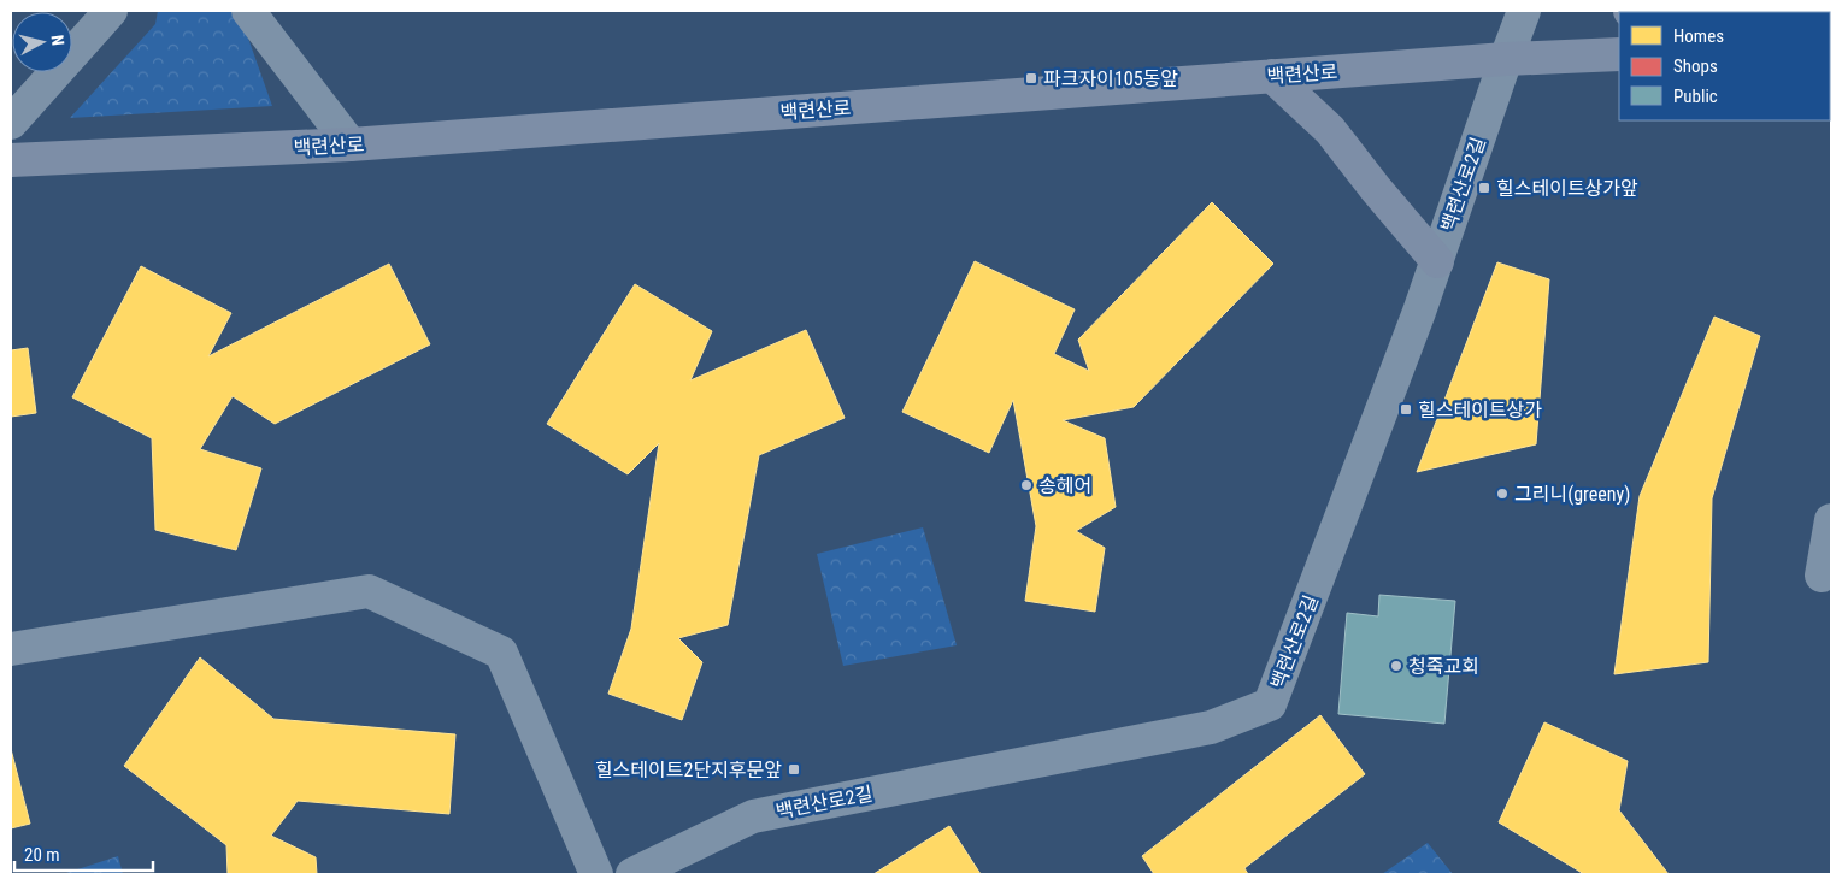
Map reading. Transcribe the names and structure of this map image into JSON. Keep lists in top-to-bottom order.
{
  "streets": {
    "main road": ["백련산로"],
    "street": ["백련산로2길"]
  },
  "crossings": [
    ["백련산로", "백련산로2길"]
  ],
  "places": {
    "transit": [
      "파크자이105동앞",
      "힐스테이트상가앞",
      "힐스테이트상가",
      "힐스테이트2단지후문앞"
    ],
    "other": ["송헤어", "그리니(greeny)", "청죽교회"]
  },
  "legend": ["Homes", "Shops", "Public"],
  "scale_bar": "20 m",
  "north": "right"
}
